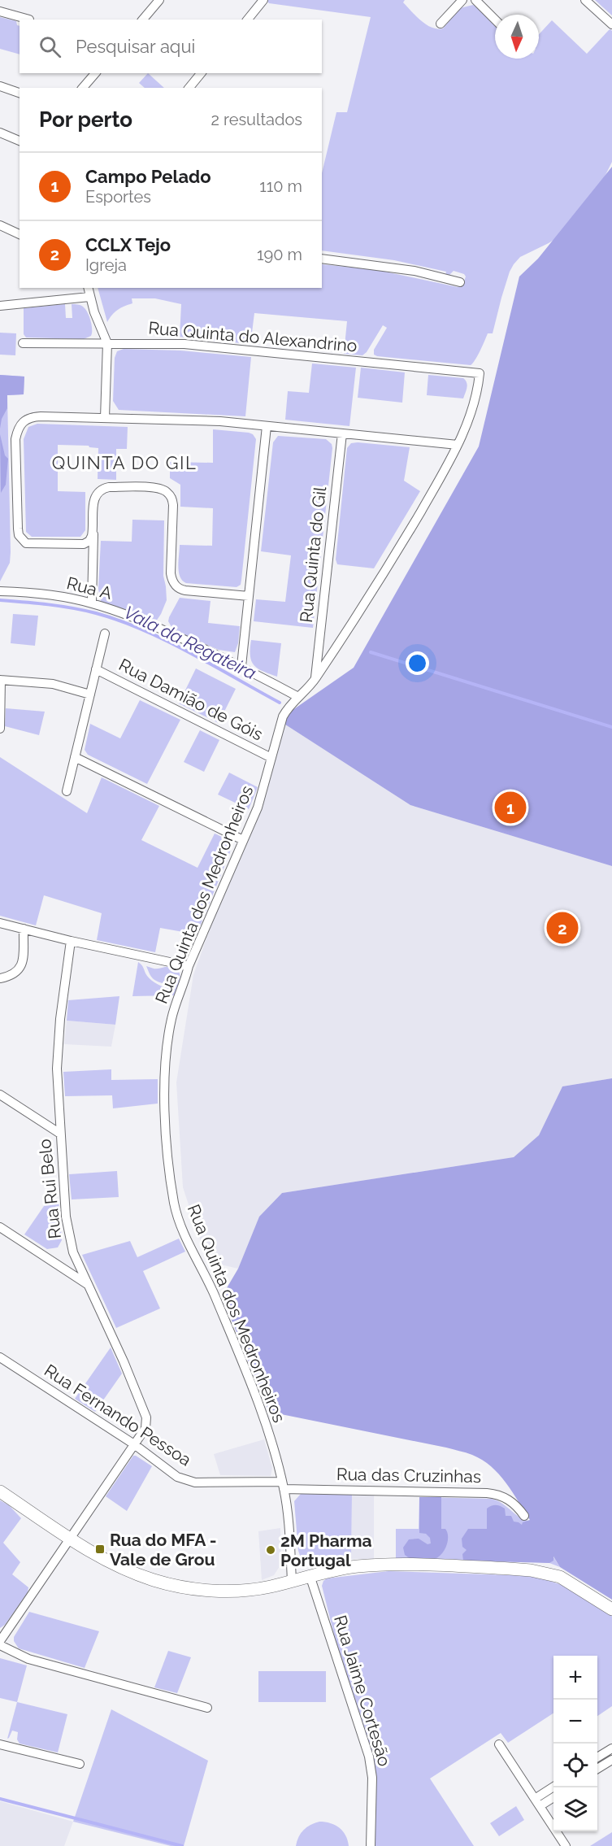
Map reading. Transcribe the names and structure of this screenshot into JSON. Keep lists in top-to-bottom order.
{
  "streets": {
    "street": [
      "Rua Quinta do Alexandrino",
      "Rua Quinta do Gil",
      "Rua A",
      "Rua Damião de Góis",
      "Rua Quinta dos Medronheiros",
      "Rua Rui Belo",
      "Rua Fernando Pessoa",
      "Rua das Cruzinhas",
      "Rua Jaime Cortesão"
    ]
  },
  "crossings": [
    ["Rua Quinta do Alexandrino", "Rua Quinta dos Medronheiros"],
    ["Rua Quinta do Gil", "Rua Quinta dos Medronheiros"],
    ["Rua A", "Rua Quinta dos Medronheiros"],
    ["Rua Damião de Góis", "Rua Quinta dos Medronheiros"],
    ["Rua Quinta dos Medronheiros", "Rua Fernando Pessoa"],
    ["Rua Quinta dos Medronheiros", "Rua das Cruzinhas"],
    ["Rua Rui Belo", "Rua Fernando Pessoa"],
    ["Rua Fernando Pessoa", "Rua das Cruzinhas"]
  ],
  "districts": ["QUINTA DO GIL"],
  "water": ["Vala da Regateira"],
  "places": {
    "transit": ["Rua do MFA - Vale de Grou"],
    "other": ["2M Pharma Portugal"]
  },
  "north": "bottom",
  "page": {
    "search": "Pesquisar aqui",
    "heading": ["Por perto", "2 resultados"],
    "list": [
      {
        "mark": "1",
        "name": "Campo Pelado",
        "note": "Esportes",
        "value": "110 m"
      },
      {
        "mark": "2",
        "name": "CCLX Tejo",
        "note": "Igreja",
        "value": "190 m"
      }
    ],
    "pins": ["1", "2"],
    "map_buttons": ["+", "−"]
  }
}
